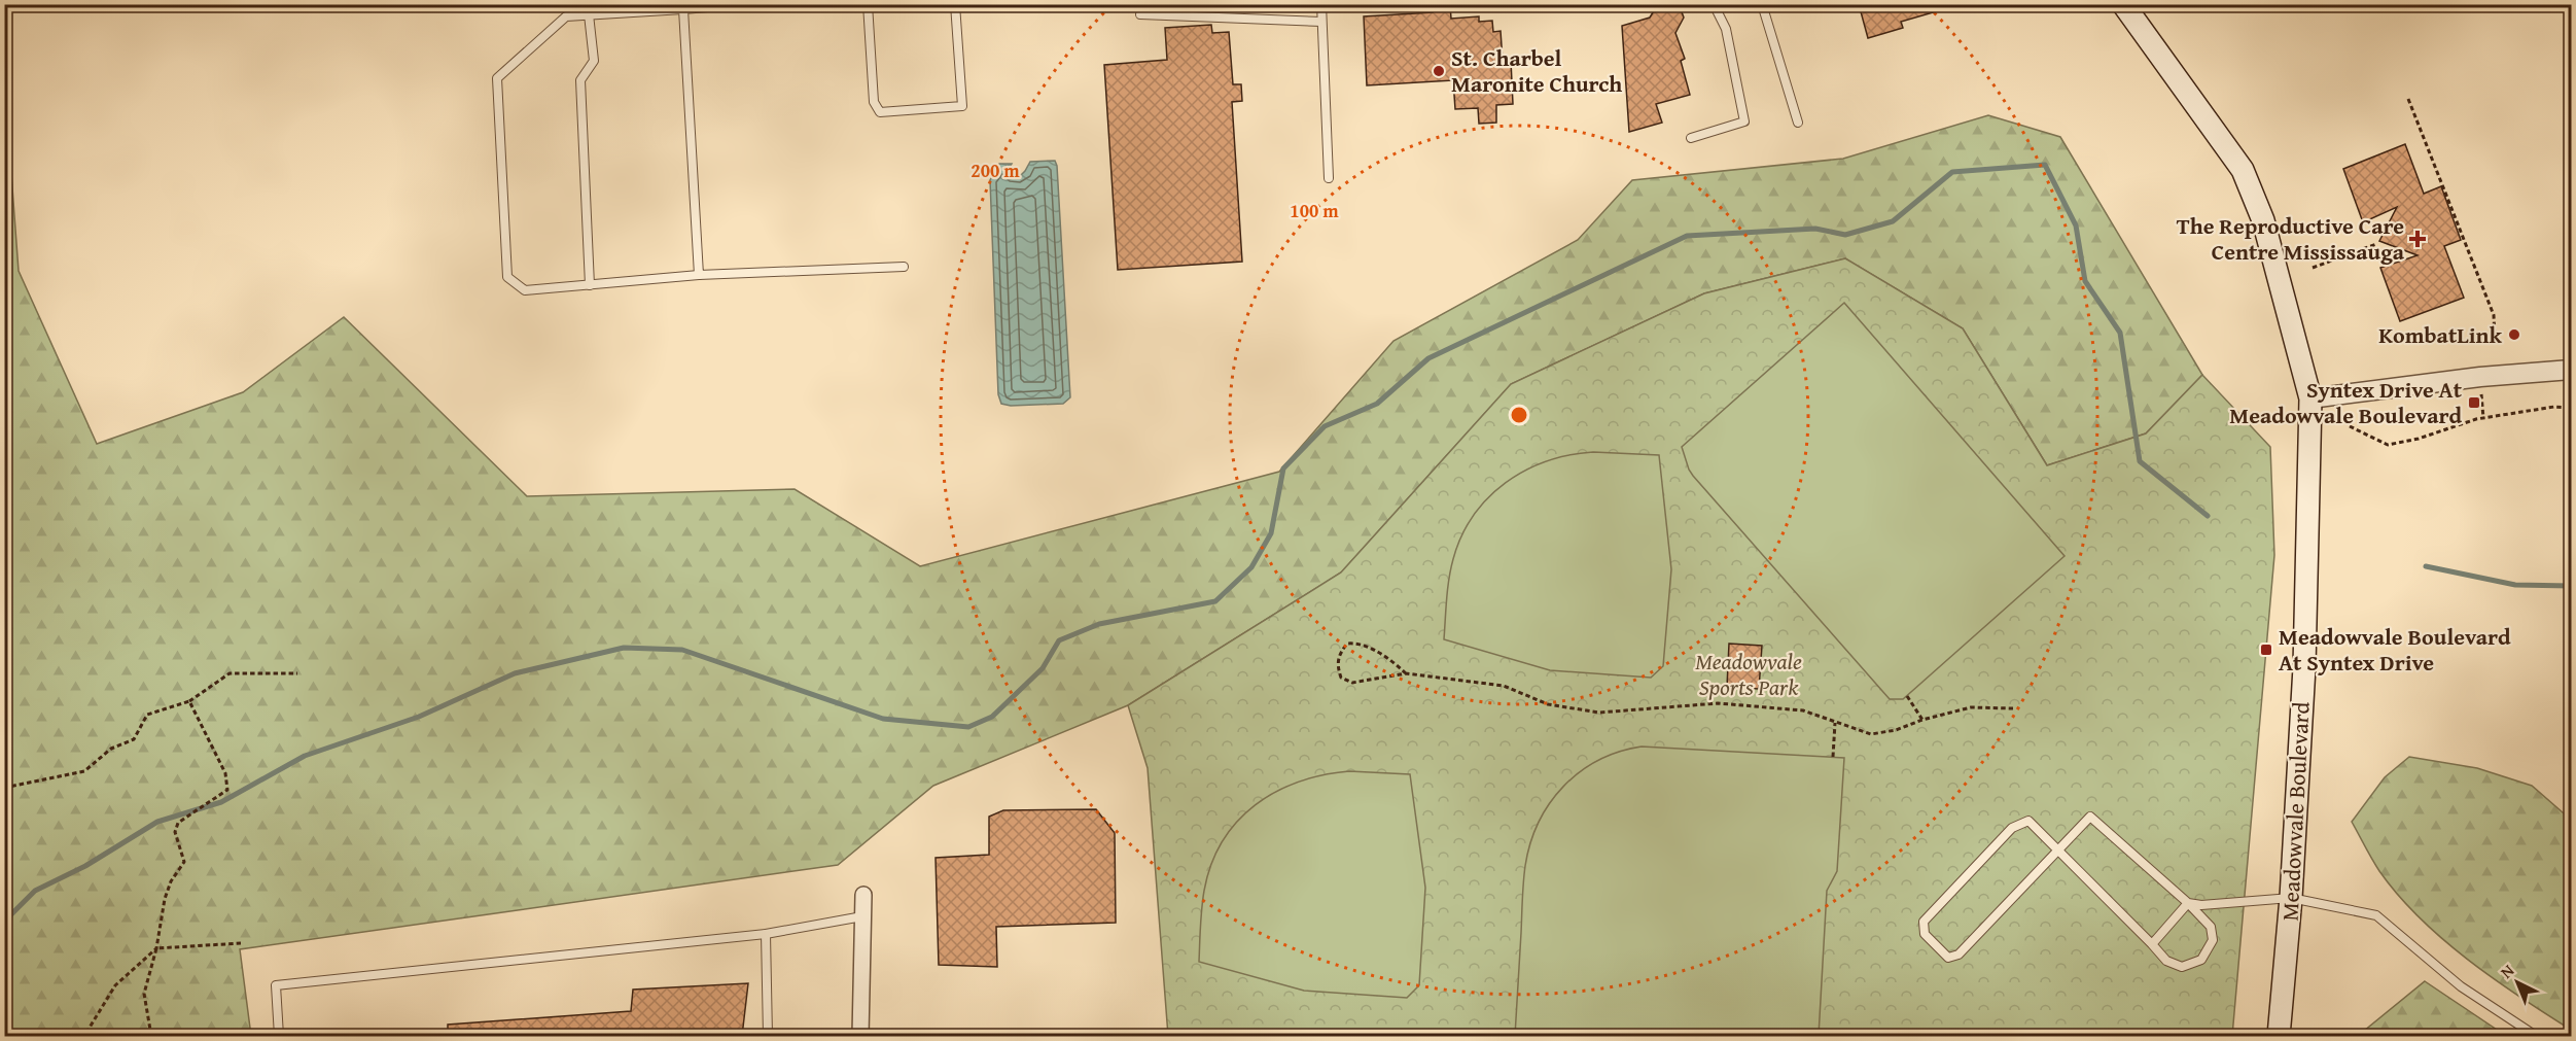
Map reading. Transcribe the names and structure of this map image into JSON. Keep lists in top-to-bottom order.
{
  "streets": {
    "main road": ["Meadowvale Boulevard"]
  },
  "parks": ["Meadowvale Sports Park"],
  "places": {
    "other": ["St. Charbel Maronite Church", "KombatLink"],
    "health": ["The Reproductive Care Centre Mississauga"],
    "transit": ["Syntex Drive At Meadowvale Boulevard", "Meadowvale Boulevard At Syntex Drive"]
  },
  "north": "top left",
  "rings": ["200 m", "100 m"]
}
